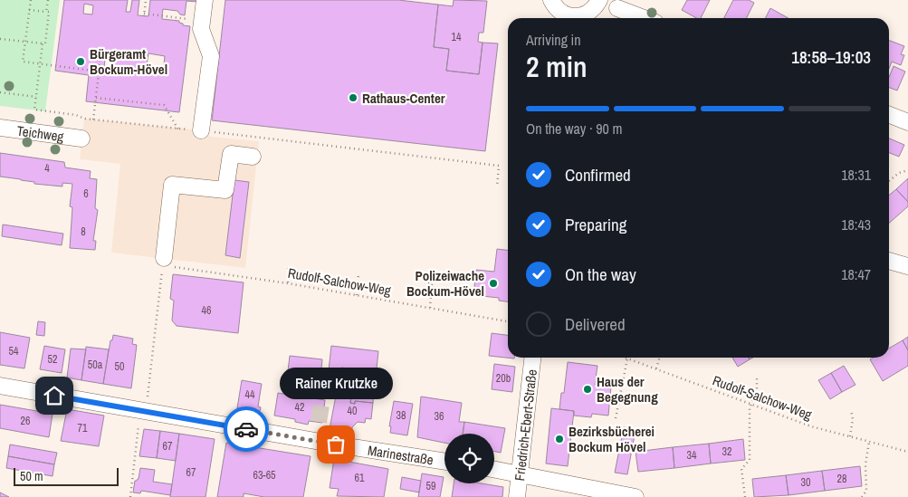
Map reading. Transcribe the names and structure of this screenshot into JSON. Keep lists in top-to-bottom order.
{
  "streets": {
    "street": ["Teichweg", "Friedrich-Ebert-Straße", "Marinestraße"],
    "path": ["Rudolf-Salchow-Weg"]
  },
  "places": [
    "Bürgeramt Bockum-Hövel",
    "Rathaus-Center",
    "Polizeiwache Bockum-Hövel",
    "Haus der Begegnung",
    "Bezirksbücherei Bockum Hövel",
    "Rainer Krutzke"
  ],
  "house_numbers": [
    "14",
    "4",
    "6",
    "8",
    "46",
    "54",
    "52",
    "50a",
    "50",
    "20b",
    "44",
    "42",
    "40",
    "38",
    "36",
    "26",
    "71",
    "67",
    "32",
    "34",
    "67",
    "63-65",
    "61",
    "28",
    "30",
    "59"
  ],
  "scale_bar": "50 m",
  "page": {
    "heading": ["2 min", "Arriving in", "18:58–19:03"],
    "bar": "On the way · 90 m",
    "list": [
      ["Confirmed", "18:31"],
      ["Preparing", "18:43"],
      ["On the way", "18:47"],
      "Delivered"
    ],
    "bubble": "Rainer Krutzke",
    "scale": "50 m"
  }
}
